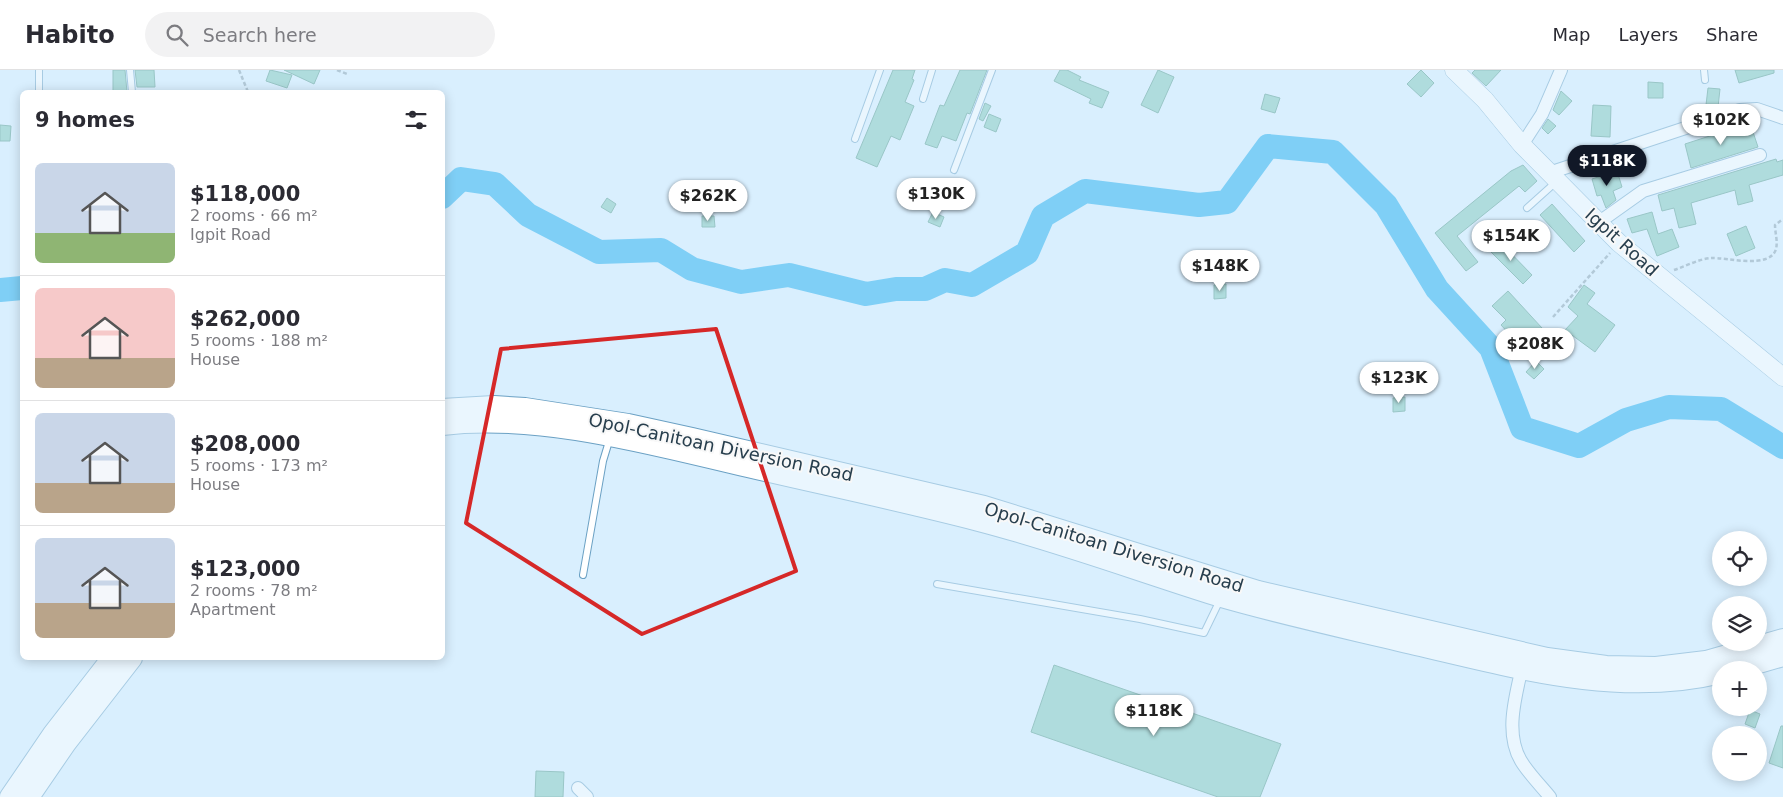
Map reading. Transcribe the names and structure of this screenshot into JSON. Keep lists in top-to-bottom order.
{
  "streets": {
    "main road": ["Opol-Canitoan Diversion Road"],
    "street": ["Igpit Road"]
  },
  "page": {
    "header": "Habito",
    "search": "Search here",
    "nav": ["Map", "Layers", "Share"],
    "heading": "9 homes",
    "price": [
      "$102K",
      "$118K",
      "$130K",
      "$262K",
      "$154K",
      "$148K",
      "$208K",
      "$123K",
      "$118K"
    ],
    "list": [
      {
        "name": "$118,000",
        "note": "2 rooms · 66 m² · Igpit Road"
      },
      {
        "name": "$262,000",
        "note": "5 rooms · 188 m² · House"
      },
      {
        "name": "$208,000",
        "note": "5 rooms · 173 m² · House"
      },
      {
        "name": "$123,000",
        "note": "2 rooms · 78 m² · Apartment"
      }
    ],
    "map_buttons": ["+", "−"]
  }
}
